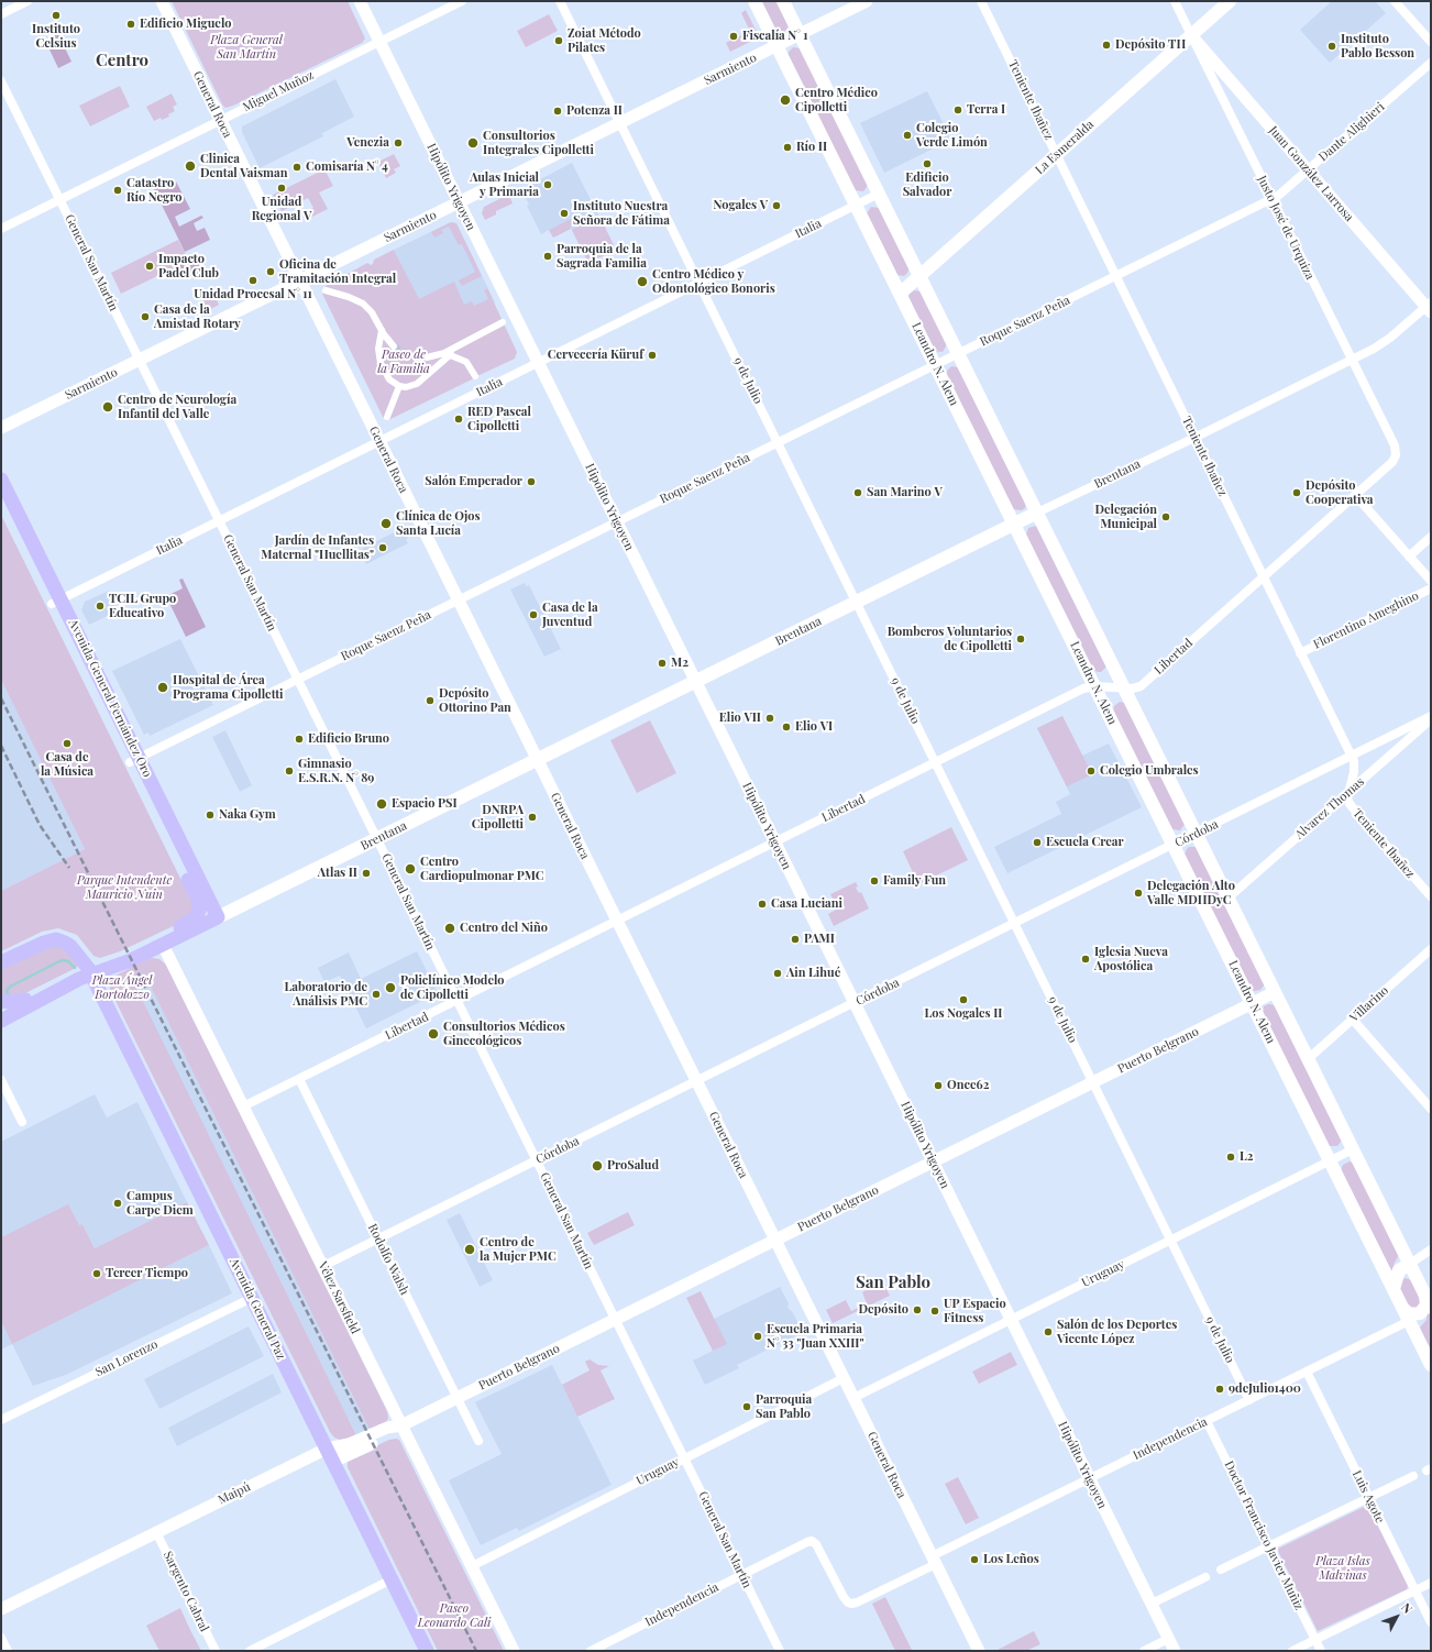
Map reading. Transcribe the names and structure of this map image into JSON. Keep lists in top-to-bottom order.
{
  "streets": {
    "main road": [
      "La Esmeralda",
      "Leandro N. Alem",
      "Brentana",
      "Avenida General Fernández Oro",
      "Avenida General Paz"
    ],
    "street": [
      "Sarmiento",
      "Miguel Muñoz",
      "Teniente Ibañez",
      "General Roca",
      "Dante Alighieri",
      "Juan González Larrosa",
      "Hipólito Yrigoyen",
      "Justo José de Urquiza",
      "Italia",
      "General San Martín",
      "Roque Saenz Peña",
      "9 de Julio",
      "Florentino Ameghino",
      "Libertad",
      "Alvarez Thomas",
      "Córdoba",
      "Villarino",
      "Puerto Belgrano",
      "Rodolfo Walsh",
      "Uruguay",
      "Vélez Sarsfield",
      "San Lorenzo",
      "Independencia",
      "Maipú",
      "Luis Agote",
      "Doctor Francisco Javier Muñiz",
      "Sargento Cabral"
    ]
  },
  "crossings": [
    ["Sarmiento", "General Roca"],
    ["Sarmiento", "Hipólito Yrigoyen"],
    ["Sarmiento", "General San Martín"],
    ["Sarmiento", "Leandro N. Alem"],
    ["Sarmiento", "9 de Julio"],
    ["Miguel Muñoz", "General Roca"],
    ["Miguel Muñoz", "Hipólito Yrigoyen"],
    ["Miguel Muñoz", "General San Martín"],
    ["Teniente Ibañez", "La Esmeralda"],
    ["Teniente Ibañez", "Roque Saenz Peña"],
    ["Teniente Ibañez", "Brentana"],
    ["Teniente Ibañez", "Florentino Ameghino"],
    ["Teniente Ibañez", "Libertad"],
    ["Teniente Ibañez", "Alvarez Thomas"],
    ["Teniente Ibañez", "Córdoba"],
    ["General Roca", "Italia"],
    ["General Roca", "Roque Saenz Peña"],
    ["General Roca", "Brentana"],
    ["General Roca", "Libertad"],
    ["General Roca", "Córdoba"],
    ["General Roca", "Puerto Belgrano"],
    ["General Roca", "Uruguay"],
    ["General Roca", "Independencia"],
    ["Dante Alighieri", "Juan González Larrosa"],
    ["Dante Alighieri", "Justo José de Urquiza"],
    ["Dante Alighieri", "Roque Saenz Peña"],
    ["La Esmeralda", "Juan González Larrosa"],
    ["La Esmeralda", "Justo José de Urquiza"],
    ["La Esmeralda", "Leandro N. Alem"],
    ["Juan González Larrosa", "Justo José de Urquiza"],
    ["Juan González Larrosa", "Brentana"],
    ["Hipólito Yrigoyen", "Italia"],
    ["Hipólito Yrigoyen", "Roque Saenz Peña"],
    ["Hipólito Yrigoyen", "Brentana"],
    ["Hipólito Yrigoyen", "Libertad"],
    ["Hipólito Yrigoyen", "Córdoba"],
    ["Hipólito Yrigoyen", "Puerto Belgrano"],
    ["Hipólito Yrigoyen", "Uruguay"],
    ["Hipólito Yrigoyen", "Independencia"],
    ["Justo José de Urquiza", "Roque Saenz Peña"],
    ["Justo José de Urquiza", "Brentana"],
    ["Justo José de Urquiza", "Libertad"],
    ["Italia", "General San Martín"],
    ["Italia", "Leandro N. Alem"],
    ["Italia", "9 de Julio"],
    ["Italia", "Avenida General Fernández Oro"],
    ["General San Martín", "Roque Saenz Peña"],
    ["General San Martín", "Brentana"],
    ["General San Martín", "Libertad"],
    ["General San Martín", "Córdoba"],
    ["General San Martín", "Puerto Belgrano"],
    ["General San Martín", "Uruguay"],
    ["General San Martín", "Independencia"],
    ["Roque Saenz Peña", "Leandro N. Alem"],
    ["Roque Saenz Peña", "9 de Julio"],
    ["Roque Saenz Peña", "Avenida General Fernández Oro"],
    ["Leandro N. Alem", "Brentana"],
    ["Leandro N. Alem", "Libertad"],
    ["Leandro N. Alem", "Alvarez Thomas"],
    ["Leandro N. Alem", "Córdoba"],
    ["Leandro N. Alem", "Villarino"],
    ["Leandro N. Alem", "Puerto Belgrano"],
    ["Leandro N. Alem", "Uruguay"],
    ["Leandro N. Alem", "Independencia"],
    ["9 de Julio", "Brentana"],
    ["9 de Julio", "Libertad"],
    ["9 de Julio", "Córdoba"],
    ["9 de Julio", "Puerto Belgrano"],
    ["9 de Julio", "Uruguay"],
    ["9 de Julio", "Independencia"],
    ["Brentana", "Avenida General Fernández Oro"],
    ["Brentana", "Vélez Sarsfield"],
    ["Brentana", "Avenida General Paz"],
    ["Libertad", "Rodolfo Walsh"],
    ["Libertad", "Vélez Sarsfield"],
    ["Avenida General Fernández Oro", "Avenida General Paz"],
    ["Córdoba", "Rodolfo Walsh"],
    ["Córdoba", "Vélez Sarsfield"],
    ["Puerto Belgrano", "Rodolfo Walsh"],
    ["Puerto Belgrano", "Vélez Sarsfield"],
    ["Puerto Belgrano", "Maipú"],
    ["Uruguay", "Vélez Sarsfield"],
    ["Vélez Sarsfield", "Maipú"],
    ["Avenida General Paz", "San Lorenzo"],
    ["Avenida General Paz", "Maipú"],
    ["Independencia", "Luis Agote"],
    ["Independencia", "Doctor Francisco Javier Muñiz"],
    ["Maipú", "Sargento Cabral"]
  ],
  "districts": ["Centro", "San Pablo"],
  "parks": [
    "Plaza General San Martín",
    "Paseo de la Familia",
    "Parque Intendente Mauricio Nuin",
    "Plaza Ángel Bortolozzo",
    "Plaza Islas Malvinas",
    "Paseo Leonardo Cali"
  ],
  "places": [
    "Instituto Celsius",
    "Edificio Miguelo",
    "Fiscalía N° 1",
    "Zoiat Método Pilates",
    "Depósito TH",
    "Instituto Pablo Besson",
    "Centro Médico Cipolletti",
    "Terra I",
    "Potenza II",
    "Colegio Verde Limón",
    "Venezia",
    "Consultorios Integrales Cipolletti",
    "Río II",
    "Edificio Salvador",
    "Clinica Dental Vaisman",
    "Comisaría N° 4",
    "Aulas Inicial y Primaria",
    "Unidad Regional V",
    "Catastro Río Negro",
    "Nogales V",
    "Instituto Nuestra Señora de Fátima",
    "Parroquia de la Sagrada Familia",
    "Impacto Padel Club",
    "Oficina de Tramitación Integral",
    "Unidad Procesal N° 11",
    "Centro Médico y Odontológico Bonoris",
    "Casa de la Amistad Rotary",
    "Cervecería Küruf",
    "Centro de Neurología Infantil del Valle",
    "RED Pascal Cipolletti",
    "Salón Emperador",
    "San Marino V",
    "Depósito Cooperativa",
    "Delegación Municipal",
    "Clínica de Ojos Santa Lucía",
    "Jardín de Infantes Maternal \"Huellitas\"",
    "TCIL Grupo Educativo",
    "Casa de la Juventud",
    "Bomberos Voluntarios de Cipolletti",
    "M2",
    "Hospital de Área Programa Cipolletti",
    "Depósito Ottorino Pan",
    "Elio VII",
    "Elio VI",
    "Edificio Bruno",
    "Casa de la Música",
    "Gimnasio E.S.R.N. N° 89",
    "Colegio Umbrales",
    "Espacio PSI",
    "Naka Gym",
    "DNRPA Cipolletti",
    "Escuela Crear",
    "Centro Cardiopulmonar PMC",
    "Atlas II",
    "Family Fun",
    "Delegación Alto Valle MDHDyC",
    "Casa Luciani",
    "Centro del Niño",
    "PAMI",
    "Iglesia Nueva Apostólica",
    "Ain Lihué",
    "Policlínico Modelo de Cipolletti",
    "Laboratorio de Análisis PMC",
    "Los Nogales II",
    "Consultorios Médicos Ginecológicos",
    "Once62",
    "L2",
    "ProSalud",
    "Campus Carpe Diem",
    "Centro de la Mujer PMC",
    "Tercer Tiempo",
    "Depósito",
    "UP Espacio Fitness",
    "Salón de los Deportes Vicente López",
    "Escuela Primaria N° 33 \"Juan XXIII\"",
    "9deJulio1400",
    "Parroquia San Pablo",
    "Los Leños"
  ],
  "north": "top right"
}
